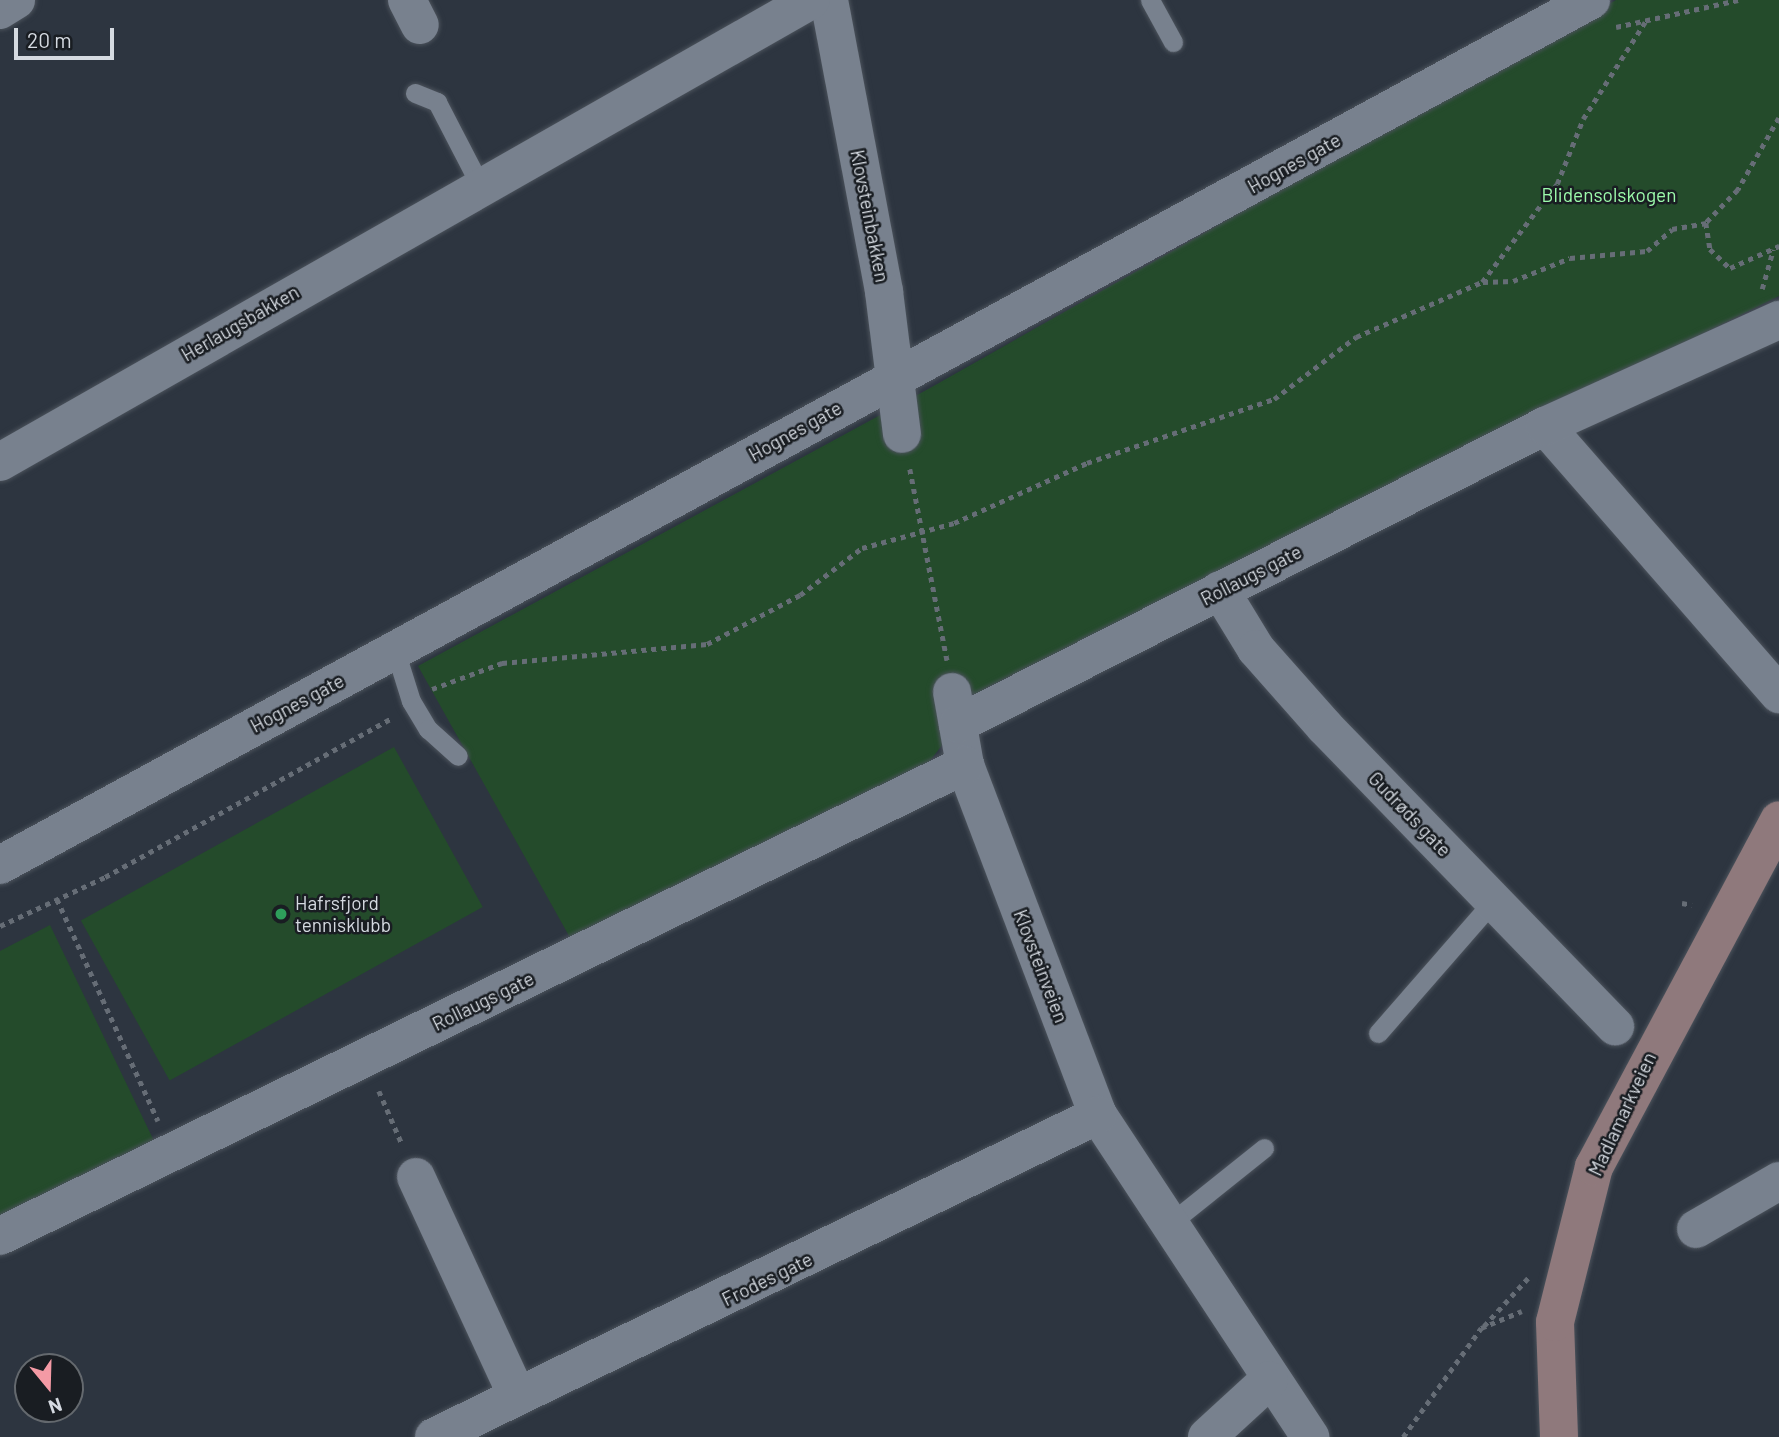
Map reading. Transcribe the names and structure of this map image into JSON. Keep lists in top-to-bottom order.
{
  "streets": {
    "main road": ["Madlamarkveien"],
    "street": [
      "Hognes gate",
      "Klovsteinbakken",
      "Herlaugsbakken",
      "Rollaugs gate",
      "Gudrøds gate",
      "Klovsteinveien",
      "Frodes gate"
    ]
  },
  "crossings": [
    ["Hognes gate", "Klovsteinbakken"],
    ["Rollaugs gate", "Gudrøds gate"],
    ["Rollaugs gate", "Klovsteinveien"],
    ["Klovsteinveien", "Frodes gate"]
  ],
  "parks": ["Blidensolskogen"],
  "places": ["Hafrsfjord tennisklubb"],
  "scale_bar": "20 m",
  "north": "bottom"
}
